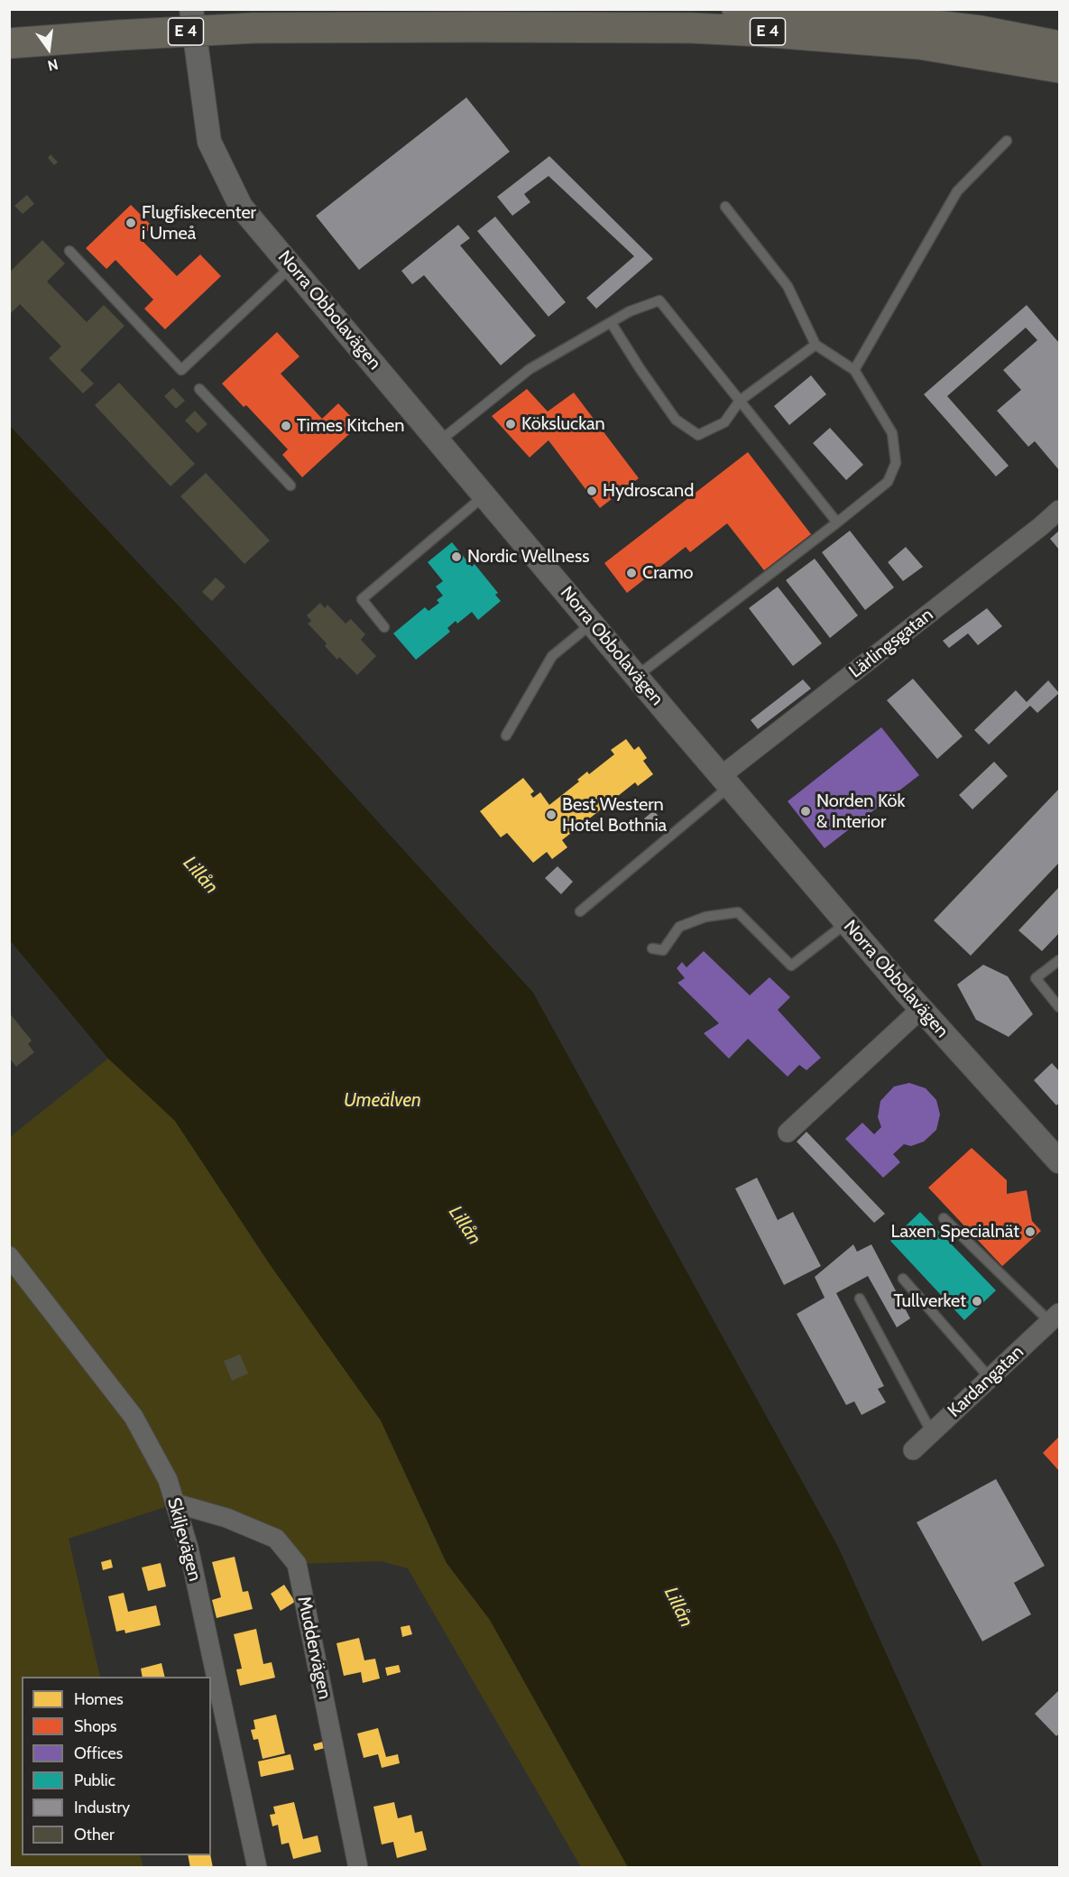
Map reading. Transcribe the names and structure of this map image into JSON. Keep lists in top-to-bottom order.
{
  "streets": {
    "highway": ["E 4"],
    "street": [
      "Norra Obbolavägen",
      "Lärlingsgatan",
      "Kardangatan",
      "Skiljevägen",
      "Muddervägen"
    ]
  },
  "crossings": [
    ["Norra Obbolavägen", "Lärlingsgatan"],
    ["Skiljevägen", "Muddervägen"]
  ],
  "water": ["Lillån", "Umeälven"],
  "places": [
    "Flugfiskecenter i Umeå",
    "Köksluckan",
    "Times Kitchen",
    "Hydroscand",
    "Nordic Wellness",
    "Cramo",
    "Norden Kök & Interior",
    "Best Western Hotel Bothnia",
    "Laxen Specialnät",
    "Tullverket"
  ],
  "legend": [
    "Homes",
    "Shops",
    "Offices",
    "Public",
    "Industry",
    "Other"
  ],
  "north": "bottom"
}
